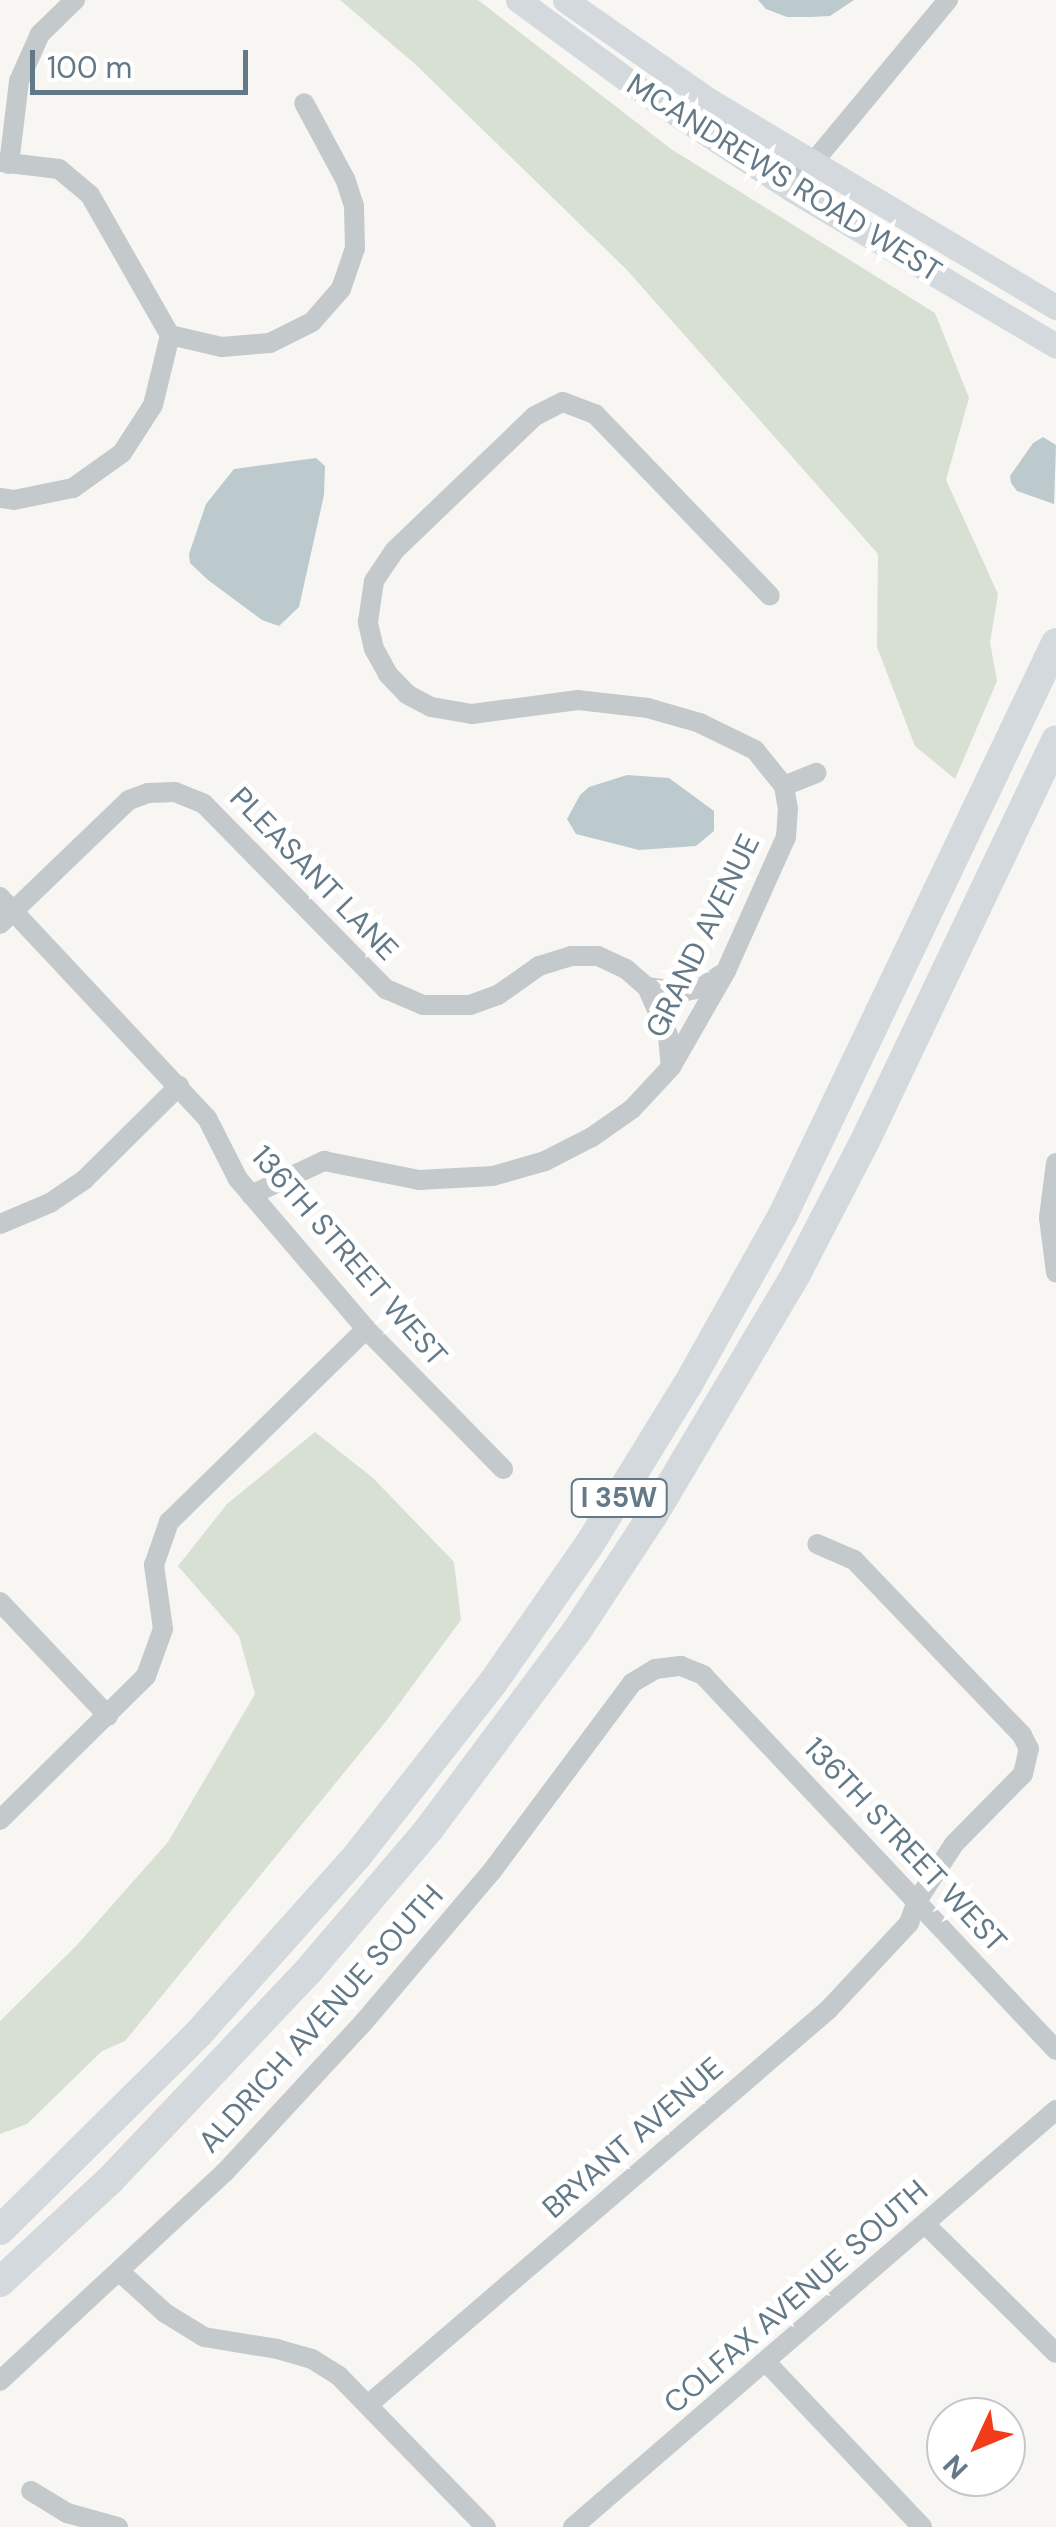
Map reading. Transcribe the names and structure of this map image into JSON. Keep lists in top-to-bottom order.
{
  "streets": {
    "highway": ["I 35W"],
    "main road": ["MCANDREWS ROAD WEST"],
    "street": [
      "PLEASANT LANE",
      "GRAND AVENUE",
      "136TH STREET WEST",
      "ALDRICH AVENUE SOUTH",
      "BRYANT AVENUE",
      "COLFAX AVENUE SOUTH"
    ]
  },
  "crossings": [
    ["PLEASANT LANE", "136TH STREET WEST"],
    ["GRAND AVENUE", "136TH STREET WEST"],
    ["136TH STREET WEST", "ALDRICH AVENUE SOUTH"],
    ["136TH STREET WEST", "BRYANT AVENUE"]
  ],
  "scale_bar": "100 m",
  "north": "bottom left"
}
